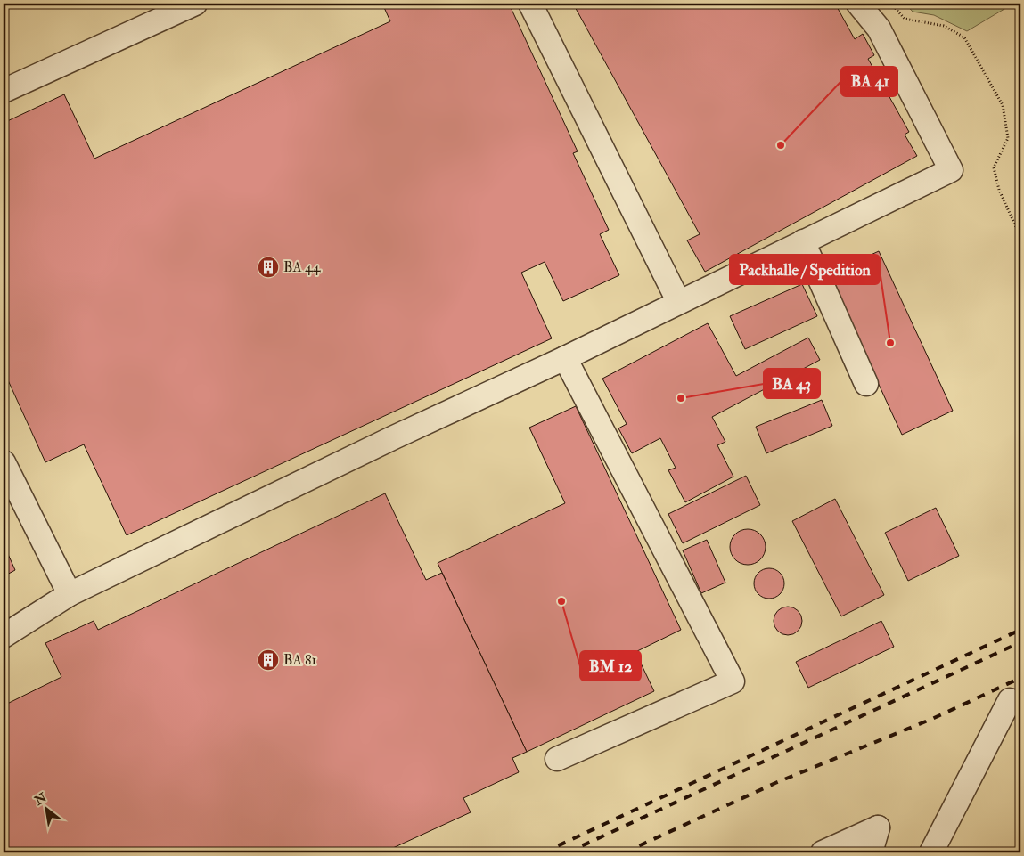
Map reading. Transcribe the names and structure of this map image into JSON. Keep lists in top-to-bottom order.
{
  "places": {
    "other": [
      "BA 41",
      "Packhalle / Spedition",
      "BA 43",
      "BM 12"
    ],
    "building": ["BA 44", "BA 81"]
  },
  "north": "top left"
}
